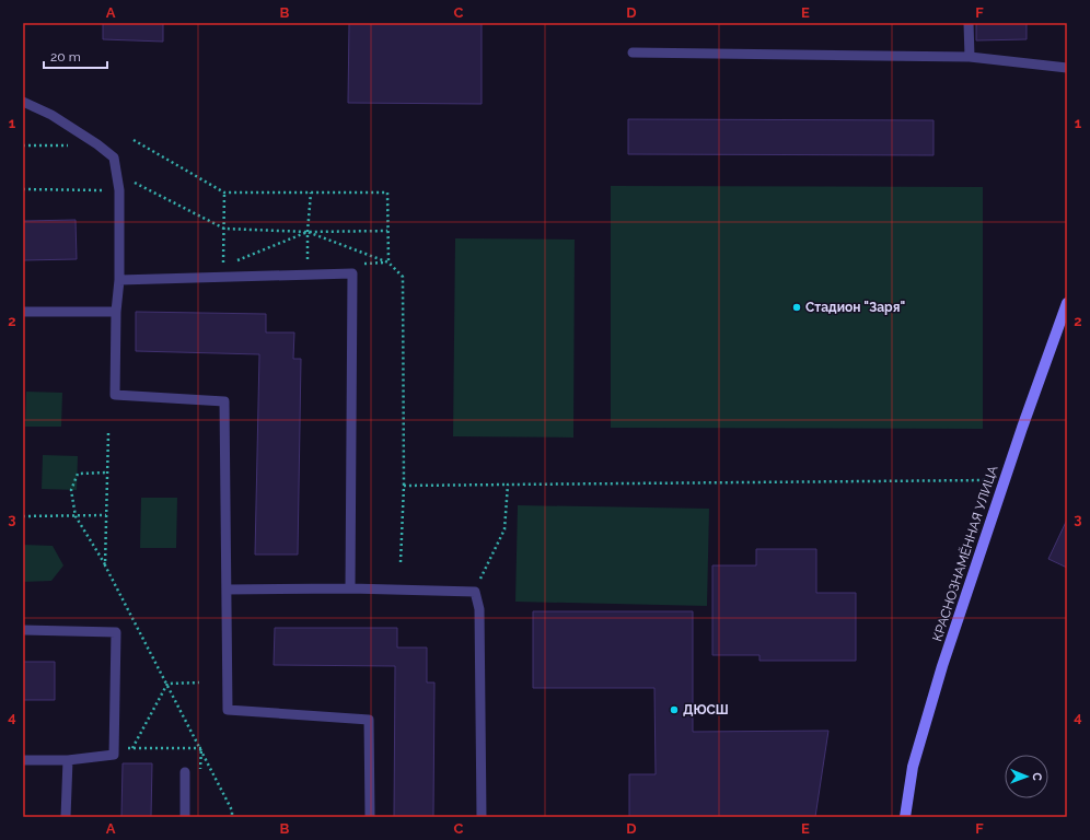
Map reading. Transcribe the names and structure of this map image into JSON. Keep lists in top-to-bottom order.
{
  "streets": {
    "street": ["КРАСНОЗНАМЁННАЯ УЛИЦА"]
  },
  "places": ["Стадион \"Заря\"", "ДЮСШ"],
  "scale_bar": "20 m",
  "north": "right",
  "grid": {
    "columns": [
      "A",
      "B",
      "C",
      "D",
      "E",
      "F"
    ],
    "rows": [
      "1",
      "2",
      "3",
      "4"
    ]
  }
}
